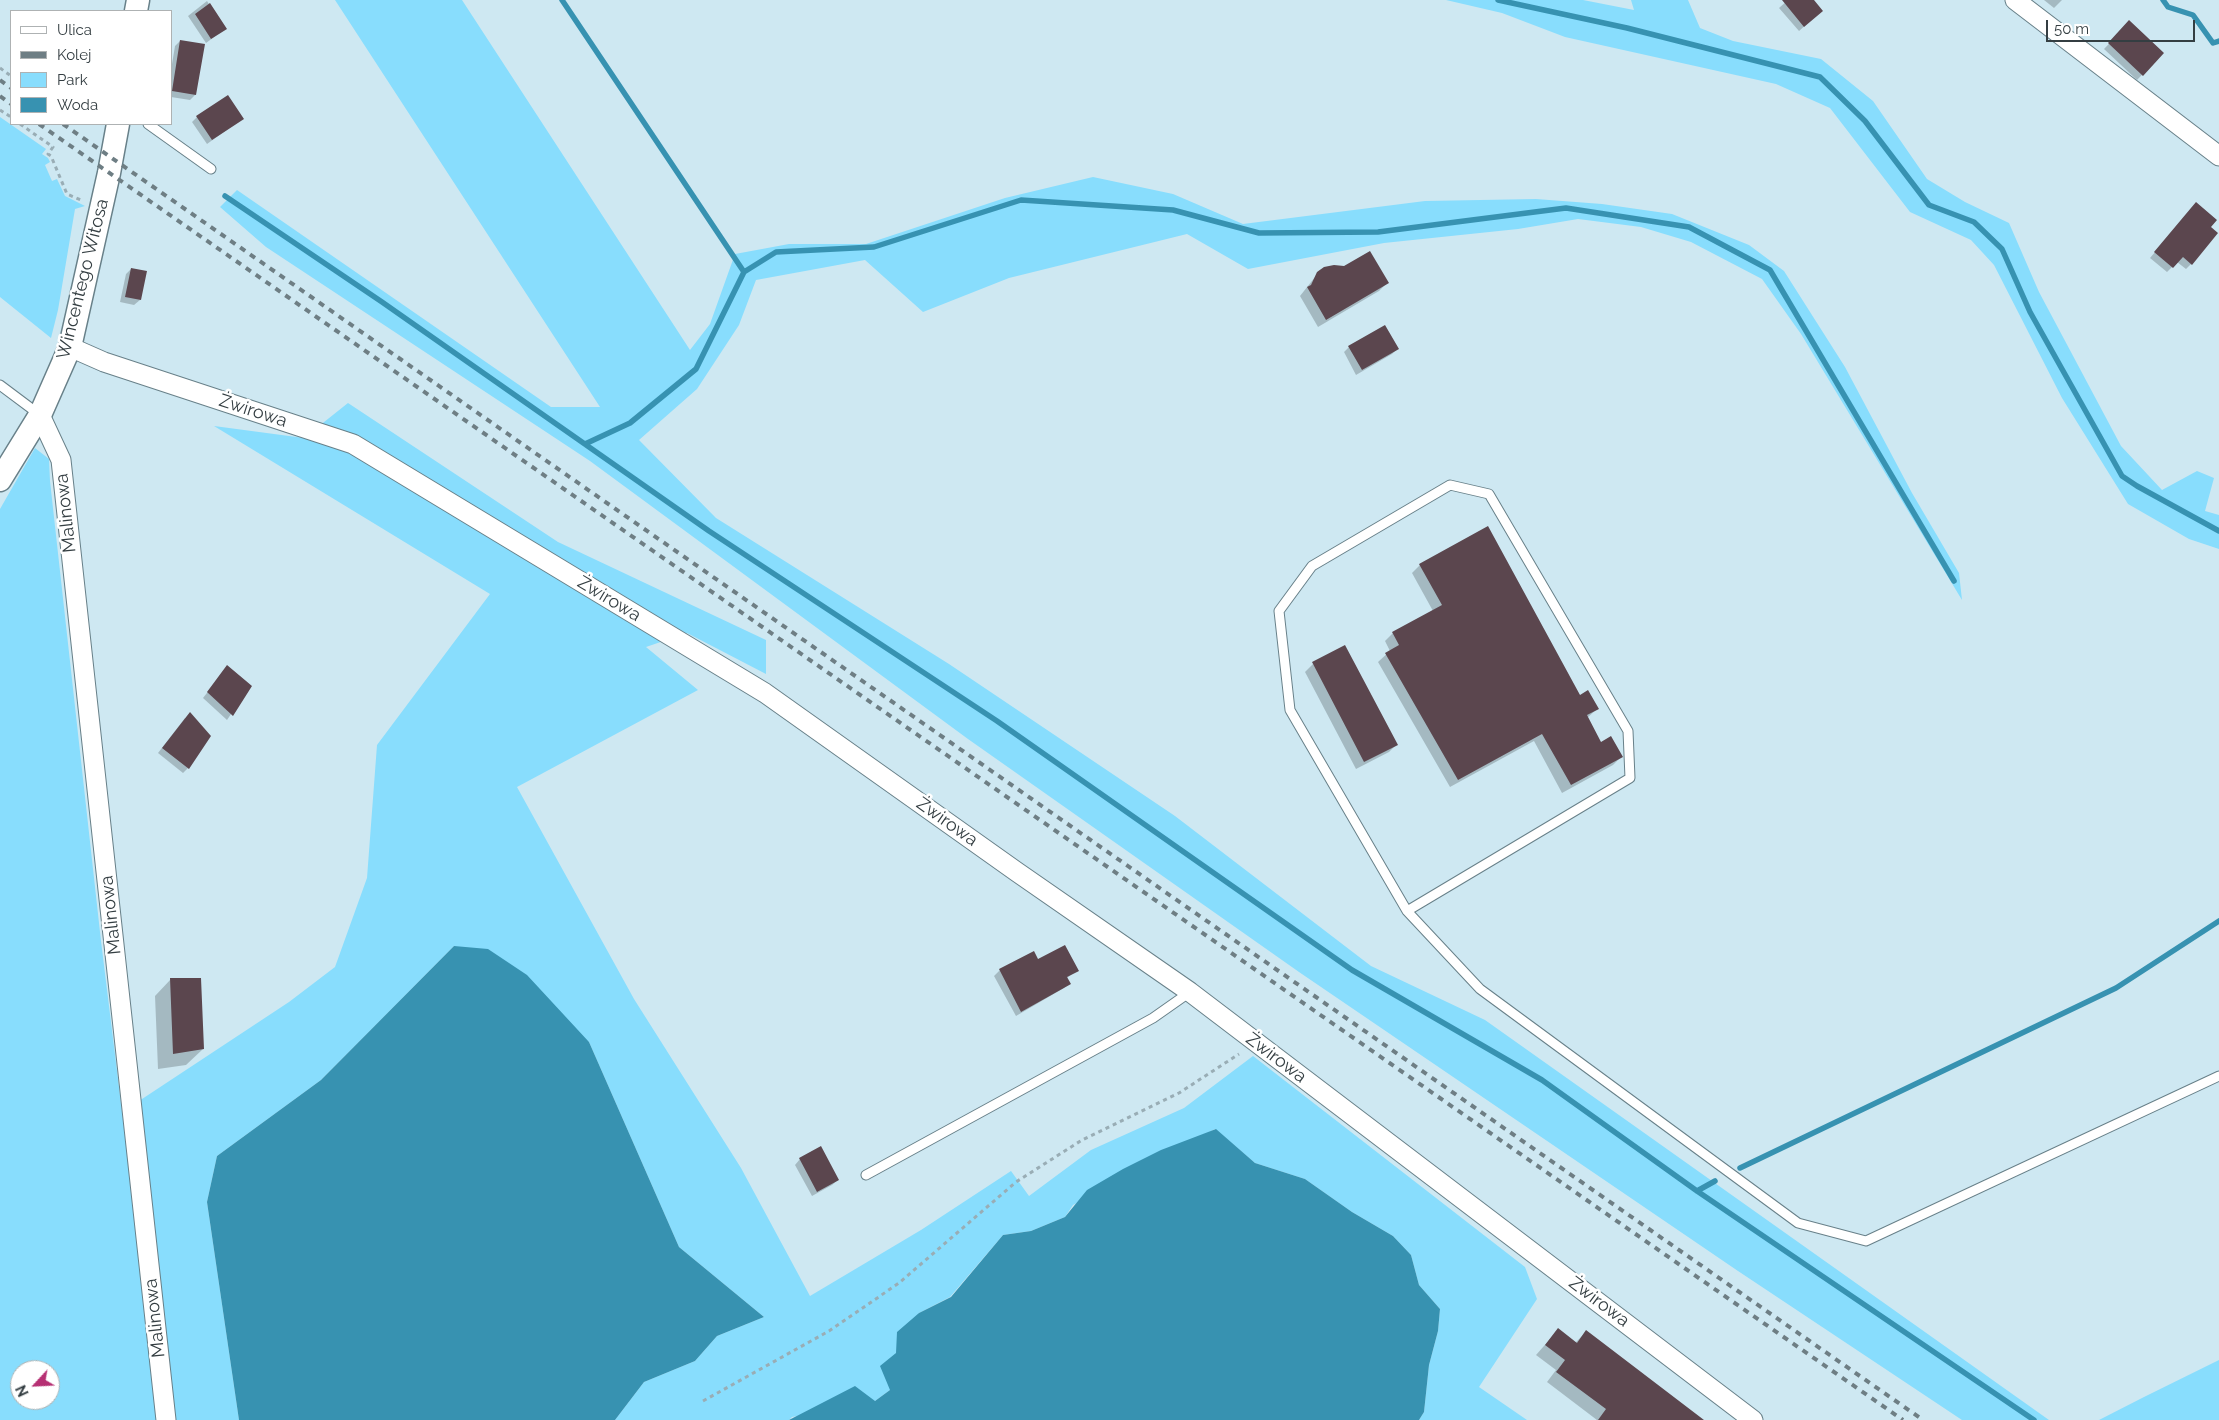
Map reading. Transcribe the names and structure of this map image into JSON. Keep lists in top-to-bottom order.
{
  "streets": {
    "street": ["Wincentego Witosa", "Żwirowa", "Malinowa"]
  },
  "crossings": [
    ["Wincentego Witosa", "Żwirowa"],
    ["Wincentego Witosa", "Malinowa"]
  ],
  "legend": [
    "Ulica",
    "Kolej",
    "Park",
    "Woda"
  ],
  "scale_bar": "50 m",
  "north": "bottom left"
}
